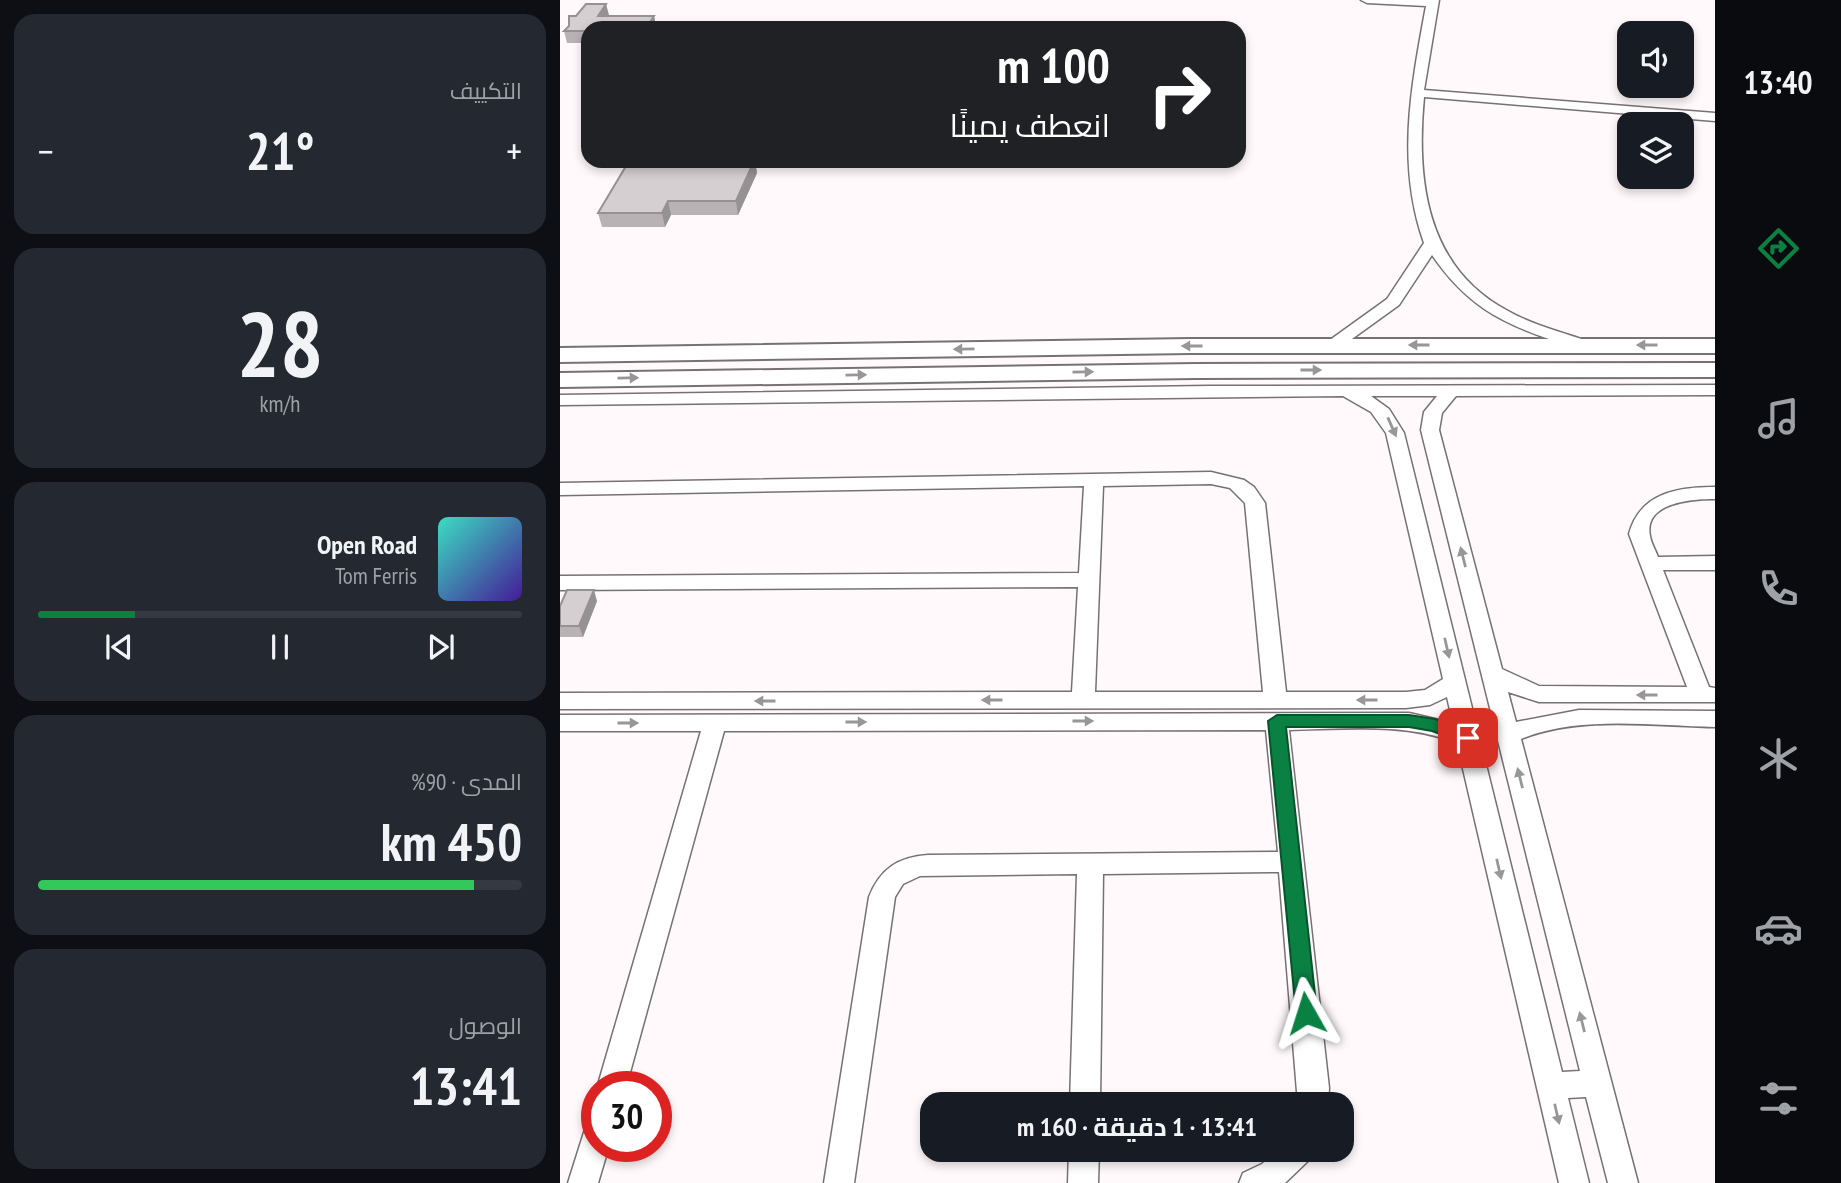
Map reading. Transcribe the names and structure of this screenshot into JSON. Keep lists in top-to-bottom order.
{
  "page": {
    "tabs": "13:40",
    "tile": [
      "التكييف",
      ["28", "km/h"],
      ["المدى · 90%", "450 km"],
      ["الوصول", "13:41"]
    ],
    "turn": ["100 m", "انعطف يمينًا"],
    "heat": ["−", "21°", "+"],
    "song": ["Open Road", "Tom Ferris"],
    "limit": "30",
    "trip": "13:41 · 1 دقيقة · 160 m"
  }
}
